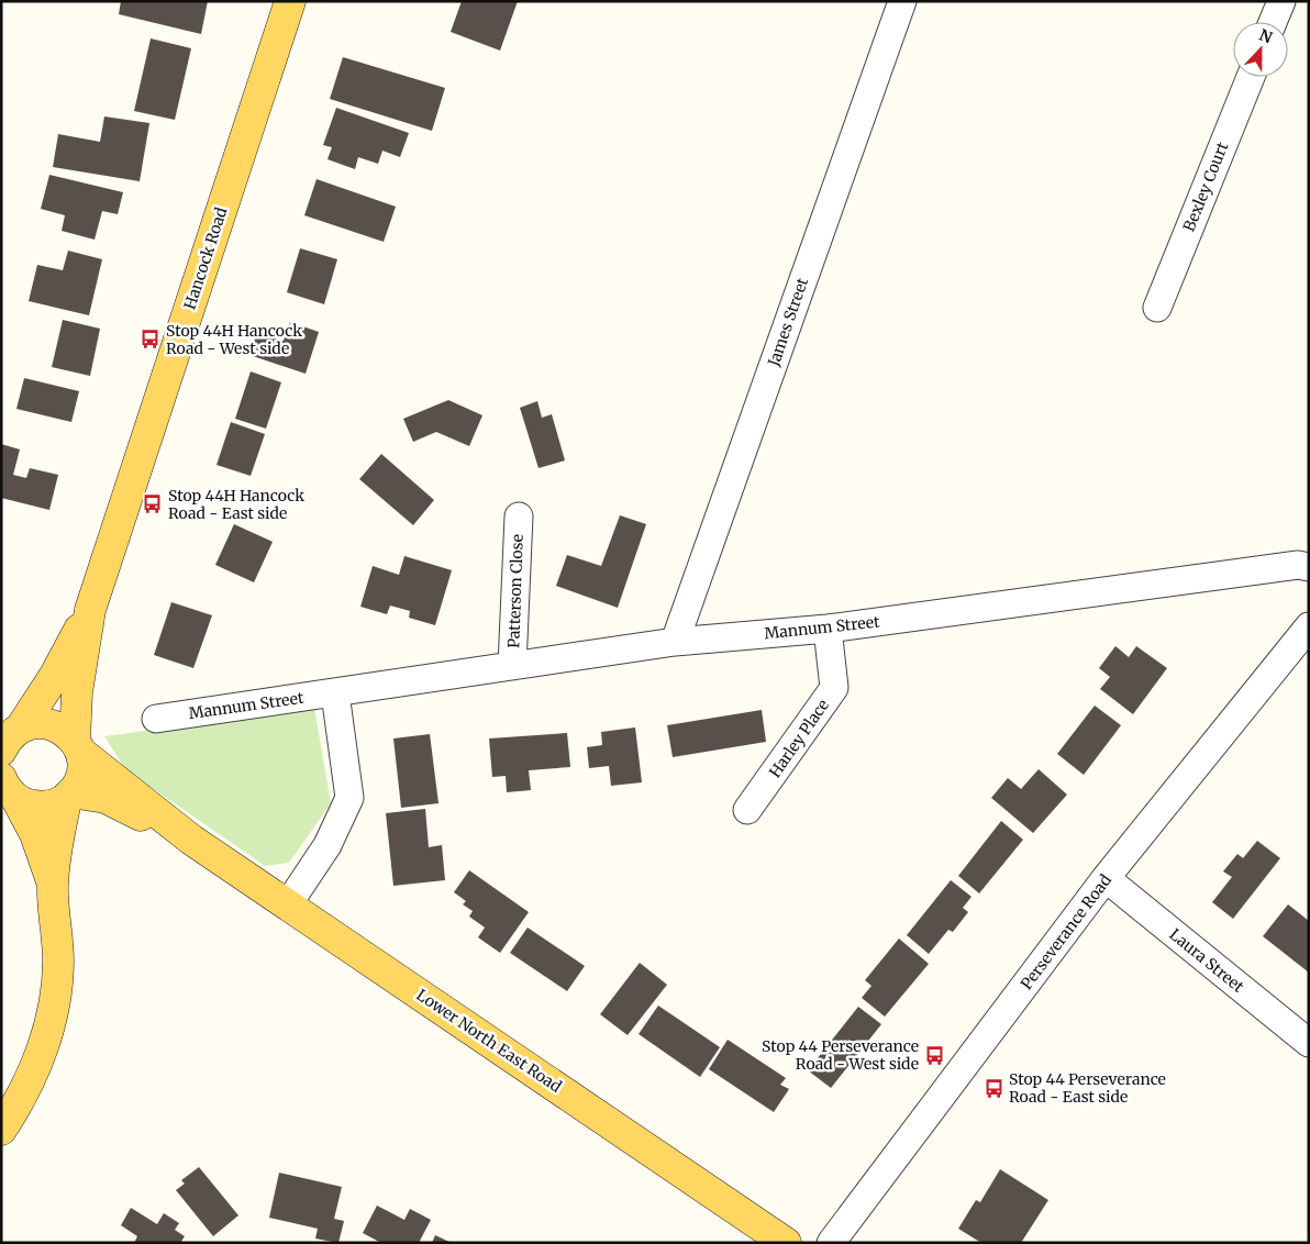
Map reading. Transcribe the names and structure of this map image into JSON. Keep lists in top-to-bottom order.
{
  "streets": {
    "main road": ["Hancock Road", "Lower North East Road"],
    "street": [
      "Bexley Court",
      "James Street",
      "Patterson Close",
      "Mannum Street",
      "Harley Place",
      "Perseverance Road",
      "Laura Street"
    ]
  },
  "crossings": [
    ["Hancock Road", "Lower North East Road"],
    ["James Street", "Mannum Street"],
    ["Patterson Close", "Mannum Street"],
    ["Mannum Street", "Harley Place"],
    ["Perseverance Road", "Laura Street"]
  ],
  "places": {
    "bus stop": [
      "Stop 44H Hancock Road - West side",
      "Stop 44H Hancock Road - East side",
      "Stop 44 Perseverance Road - West side",
      "Stop 44 Perseverance Road - East side"
    ]
  },
  "north": "top"
}
